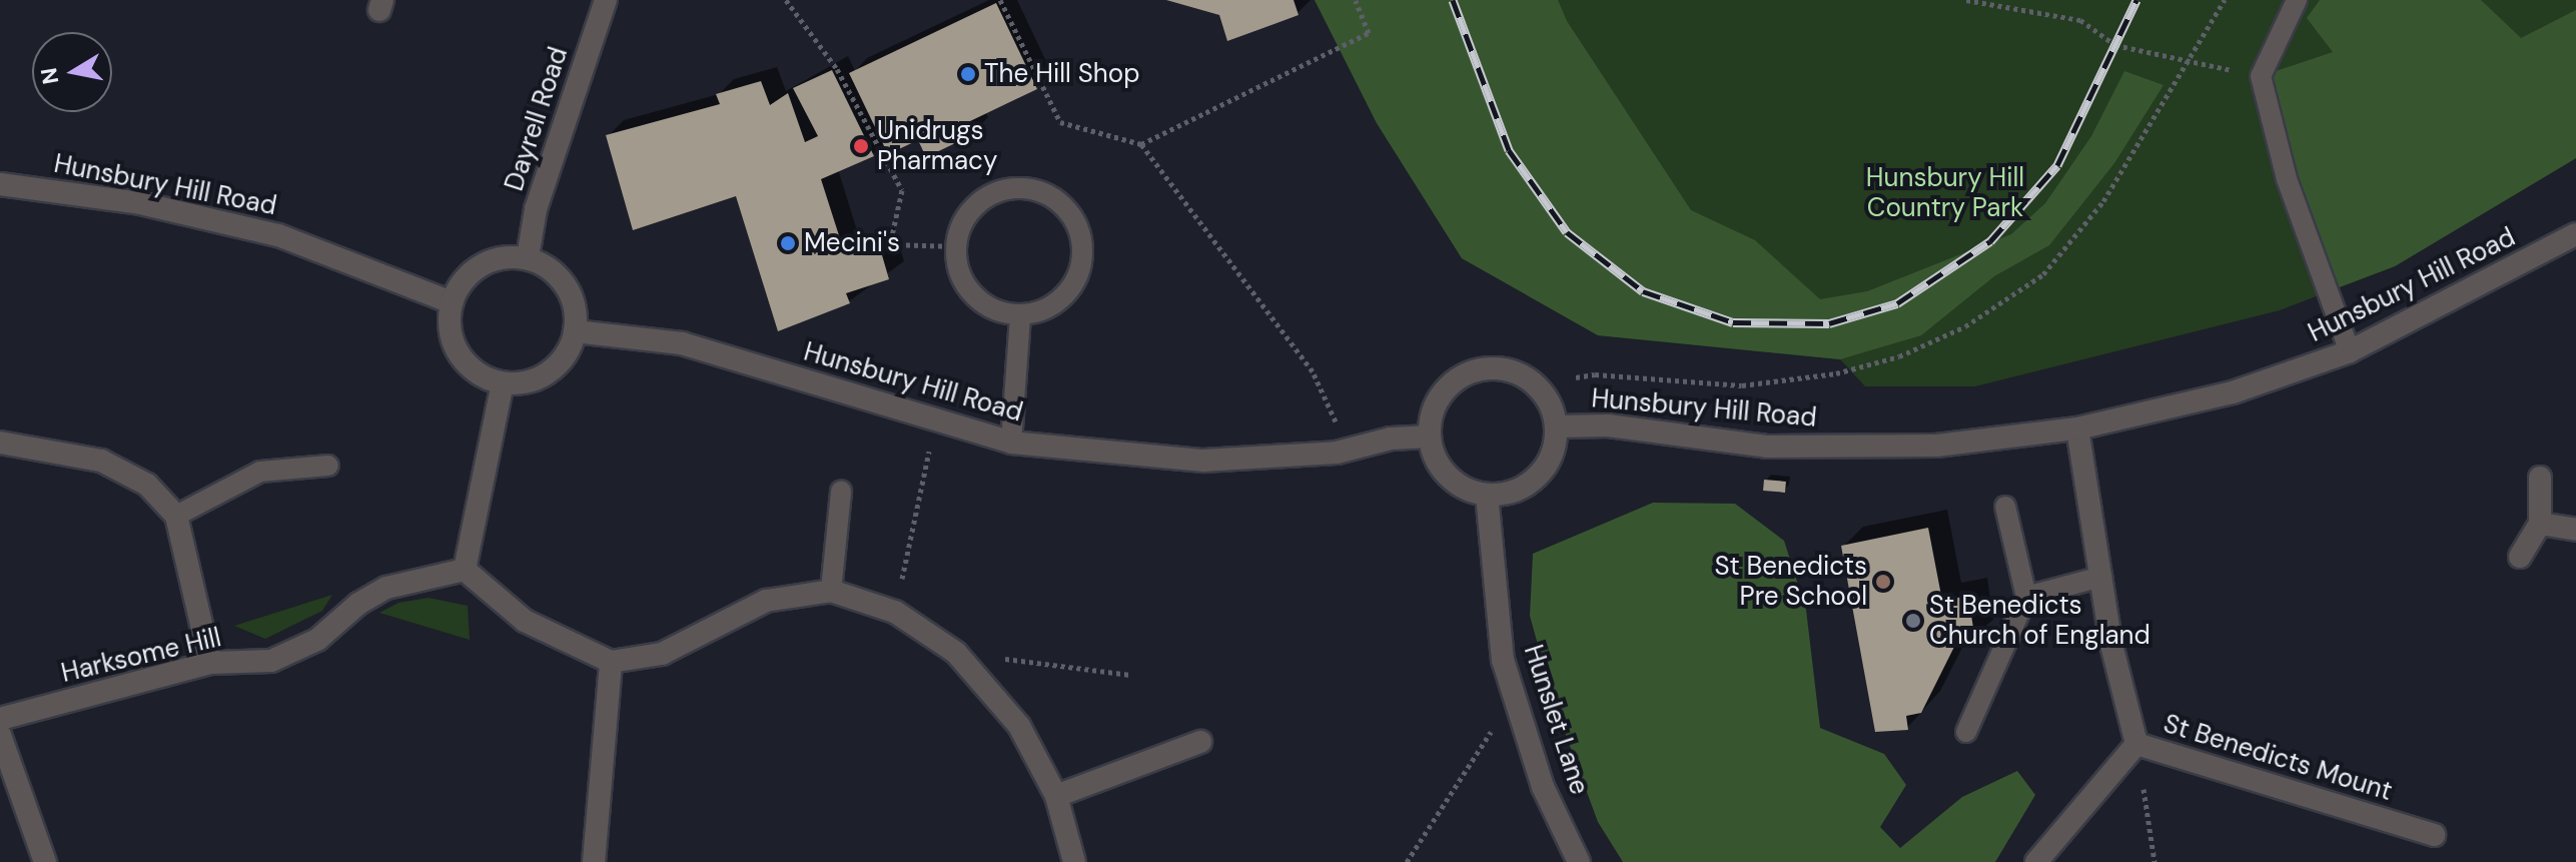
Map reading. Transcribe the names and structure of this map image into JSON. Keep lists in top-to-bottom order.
{
  "streets": {
    "street": [
      "Dayrell Road",
      "Hunsbury Hill Road",
      "Harksome Hill",
      "Hunslet Lane",
      "St Benedicts Mount"
    ]
  },
  "crossings": [
    ["Dayrell Road", "Hunsbury Hill Road"],
    ["Hunsbury Hill Road", "Hunslet Lane"],
    ["Hunsbury Hill Road", "St Benedicts Mount"]
  ],
  "parks": ["Hunsbury Hill Country Park"],
  "places": [
    "The Hill Shop",
    "Unidrugs Pharmacy",
    "Mecini's",
    "St Benedicts Pre School",
    "St Benedicts Church of England"
  ],
  "north": "left"
}
